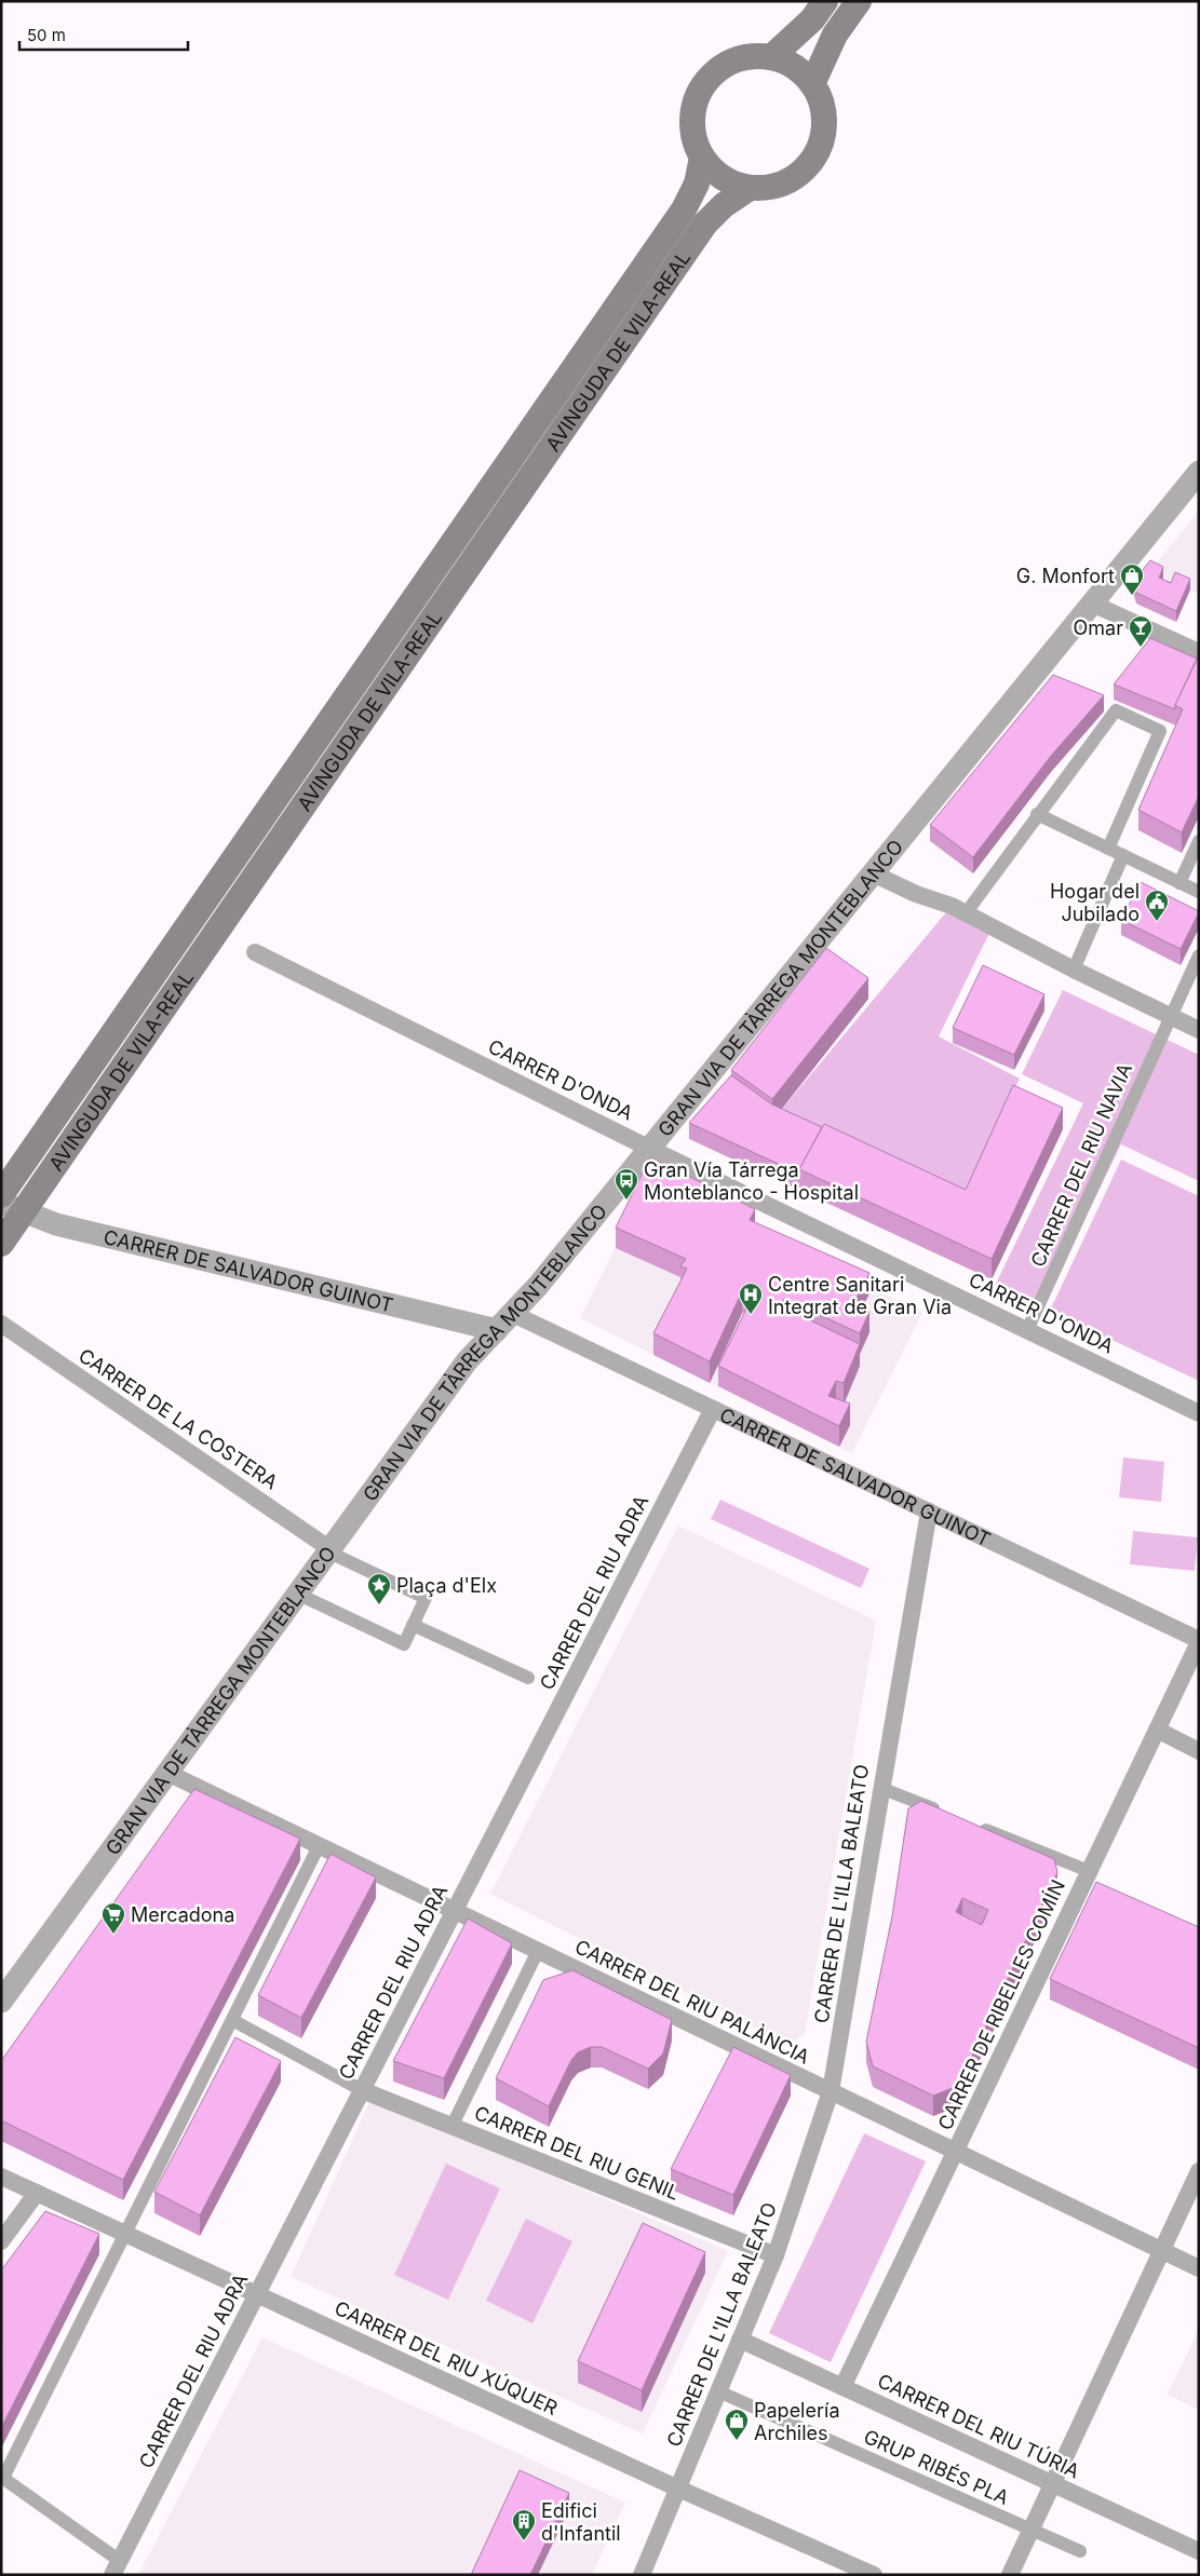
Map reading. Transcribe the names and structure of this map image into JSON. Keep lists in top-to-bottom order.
{
  "streets": {
    "main road": ["AVINGUDA DE VILA-REAL"],
    "street": [
      "GRAN VIA DE TÀRREGA MONTEBLANCO",
      "CARRER D'ONDA",
      "CARRER DEL RIU NAVIA",
      "CARRER DE SALVADOR GUINOT",
      "CARRER DE LA COSTERA",
      "CARRER DEL RIU ADRA",
      "CARRER DE L'ILLA BALEATO",
      "CARRER DEL RIU PALÀNCIA",
      "CARRER DE RIBELLES COMÍN",
      "CARRER DEL RIU GENIL",
      "CARRER DEL RIU XÚQUER",
      "CARRER DEL RIU TÚRIA",
      "GRUP RIBÉS PLA"
    ]
  },
  "crossings": [
    ["AVINGUDA DE VILA-REAL", "CARRER DE SALVADOR GUINOT"],
    ["GRAN VIA DE TÀRREGA MONTEBLANCO", "CARRER D'ONDA"],
    ["GRAN VIA DE TÀRREGA MONTEBLANCO", "CARRER DE SALVADOR GUINOT"],
    ["GRAN VIA DE TÀRREGA MONTEBLANCO", "CARRER DE LA COSTERA"],
    ["GRAN VIA DE TÀRREGA MONTEBLANCO", "CARRER DEL RIU PALÀNCIA"],
    ["CARRER D'ONDA", "CARRER DEL RIU NAVIA"],
    ["CARRER DE SALVADOR GUINOT", "CARRER DEL RIU ADRA"],
    ["CARRER DE SALVADOR GUINOT", "CARRER DE L'ILLA BALEATO"],
    ["CARRER DE SALVADOR GUINOT", "CARRER DE RIBELLES COMÍN"],
    ["CARRER DEL RIU ADRA", "CARRER DEL RIU PALÀNCIA"],
    ["CARRER DEL RIU ADRA", "CARRER DEL RIU GENIL"],
    ["CARRER DEL RIU ADRA", "CARRER DEL RIU XÚQUER"],
    ["CARRER DE L'ILLA BALEATO", "CARRER DEL RIU PALÀNCIA"],
    ["CARRER DE L'ILLA BALEATO", "CARRER DEL RIU GENIL"],
    ["CARRER DE L'ILLA BALEATO", "CARRER DEL RIU XÚQUER"],
    ["CARRER DE L'ILLA BALEATO", "CARRER DEL RIU TÚRIA"],
    ["CARRER DE L'ILLA BALEATO", "GRUP RIBÉS PLA"],
    ["CARRER DEL RIU PALÀNCIA", "CARRER DE RIBELLES COMÍN"],
    ["CARRER DE RIBELLES COMÍN", "CARRER DEL RIU TÚRIA"]
  ],
  "places": {
    "shop": ["G. Monfort", "Papelería Archiles"],
    "bar": ["Omar"],
    "public building": ["Hogar del Jubilado"],
    "bus stop": ["Gran Vía Tárrega Monteblanco - Hospital"],
    "hospital": ["Centre Sanitari Integrat de Gran Via"],
    "place": ["Plaça d'Elx"],
    "supermarket": ["Mercadona"],
    "building": ["Edifici d'Infantil"]
  },
  "scale_bar": "50 m"
}
